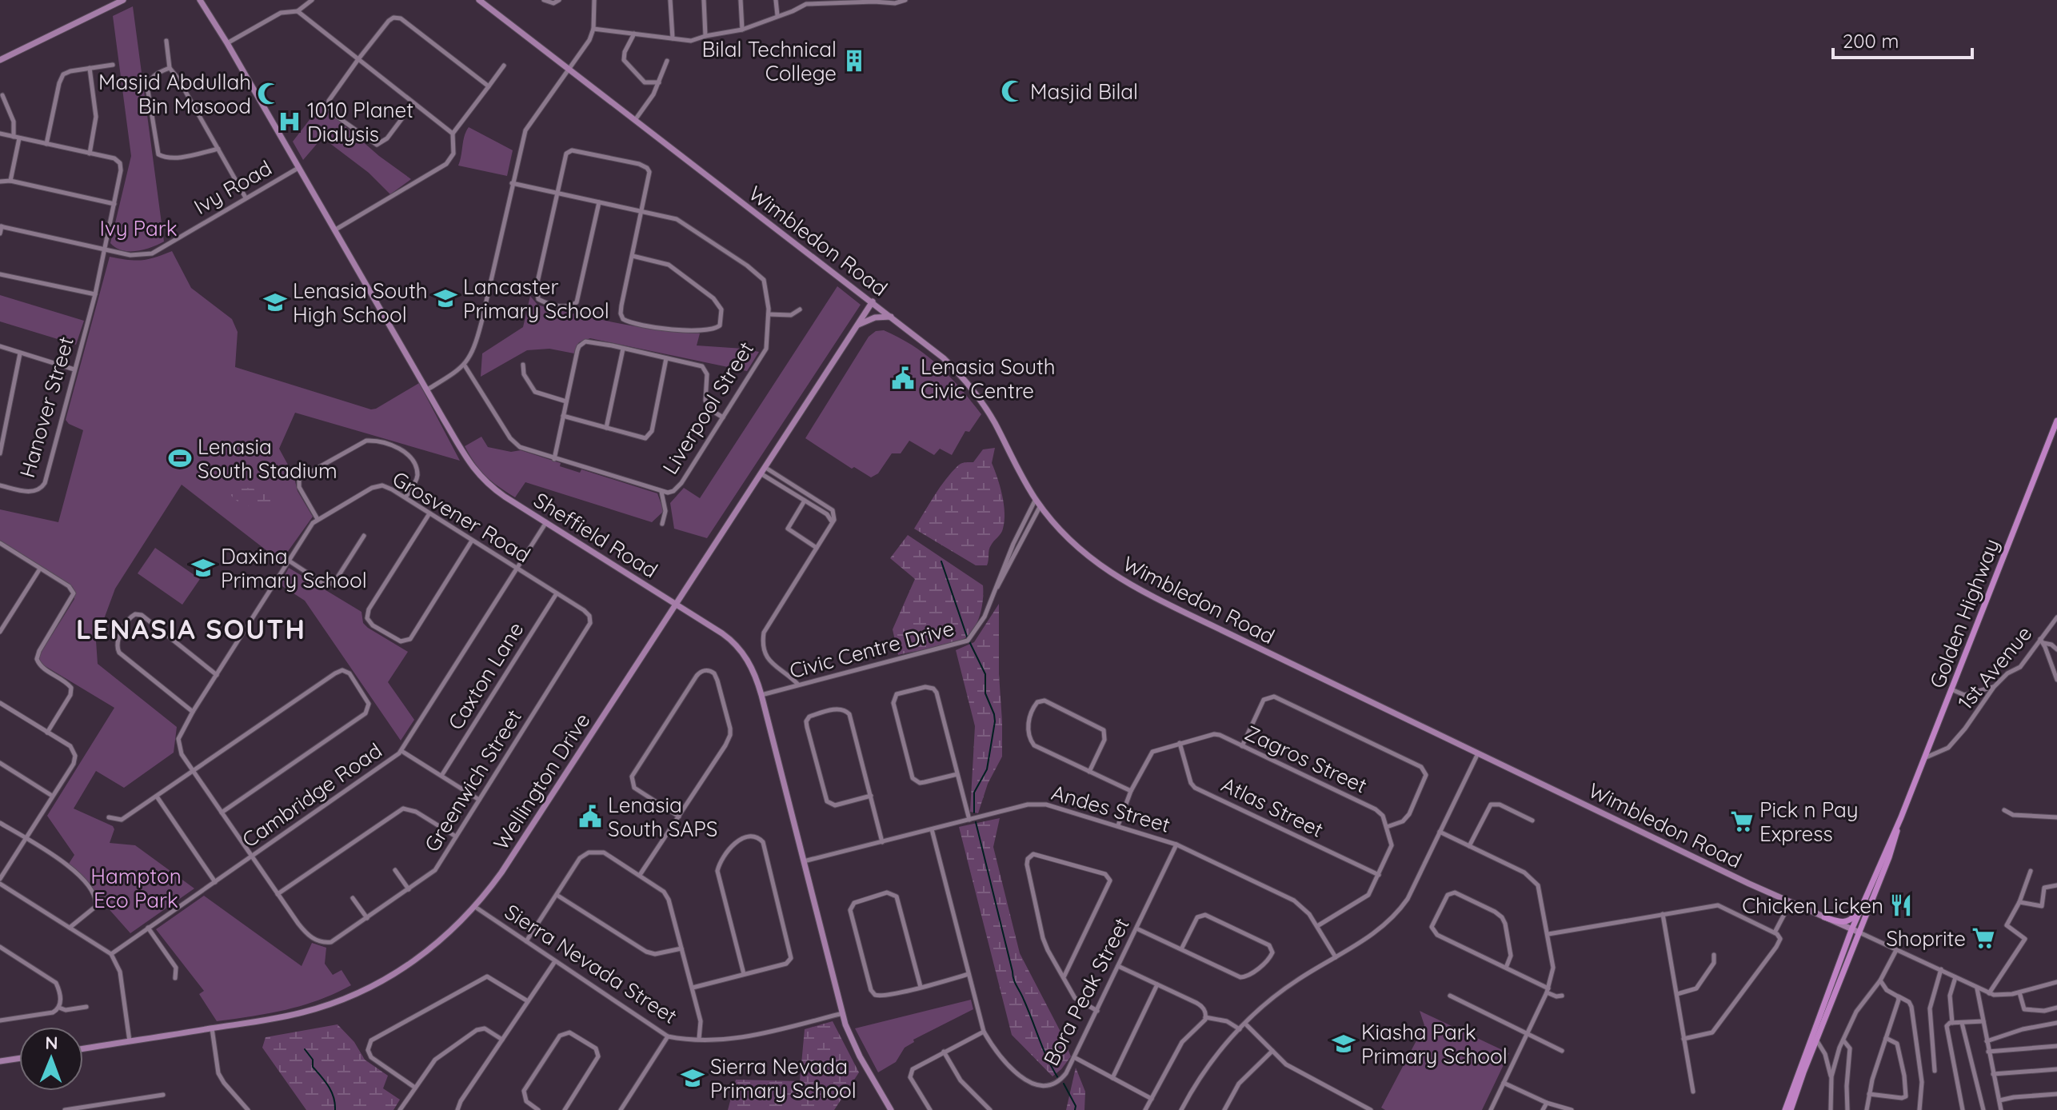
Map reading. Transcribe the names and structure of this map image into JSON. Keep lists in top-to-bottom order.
{
  "streets": {
    "main road": ["Golden Highway"],
    "street": [
      "Ivy Road",
      "Wimbledon Road",
      "Hanover Street",
      "Liverpool Street",
      "Grosvener Road",
      "Sheffield Road",
      "Civic Centre Drive",
      "1st Avenue",
      "Caxton Lane",
      "Zagros Street",
      "Greenwich Street",
      "Wellington Drive",
      "Cambridge Road",
      "Atlas Street",
      "Andes Street",
      "Sierra Nevada Street",
      "Bora Peak Street"
    ]
  },
  "crossings": [
    ["Ivy Road", "Hanover Street"],
    ["Ivy Road", "Sheffield Road"],
    ["Wimbledon Road", "Golden Highway"],
    ["Wimbledon Road", "Civic Centre Drive"],
    ["Wimbledon Road", "Wellington Drive"],
    ["Grosvener Road", "Caxton Lane"],
    ["Grosvener Road", "Greenwich Street"],
    ["Grosvener Road", "Cambridge Road"],
    ["Sheffield Road", "Civic Centre Drive"],
    ["Sheffield Road", "Wellington Drive"],
    ["Sheffield Road", "Cambridge Road"],
    ["Sheffield Road", "Andes Street"],
    ["Sheffield Road", "Sierra Nevada Street"],
    ["Golden Highway", "1st Avenue"],
    ["Zagros Street", "Atlas Street"],
    ["Zagros Street", "Andes Street"],
    ["Greenwich Street", "Cambridge Road"],
    ["Wellington Drive", "Sierra Nevada Street"],
    ["Andes Street", "Bora Peak Street"]
  ],
  "districts": ["LENASIA SOUTH"],
  "parks": ["Ivy Park", "Hampton Eco Park"],
  "places": {
    "building": ["Bilal Technical College"],
    "mosque": ["Masjid Bilal", "Masjid Abdullah Bin Masood"],
    "hospital": ["1010 Planet Dialysis"],
    "school or university": [
      "Lancaster Primary School",
      "Lenasia South High School",
      "Daxina Primary School",
      "Kiasha Park Primary School",
      "Sierra Nevada Primary School"
    ],
    "public building": ["Lenasia South Civic Centre", "Lenasia South SAPS"],
    "sports": ["Lenasia South Stadium"],
    "supermarket": ["Pick n Pay Express", "Shoprite"],
    "restaurant": ["Chicken Licken"]
  },
  "scale_bar": "200 m",
  "north": "top"
}
